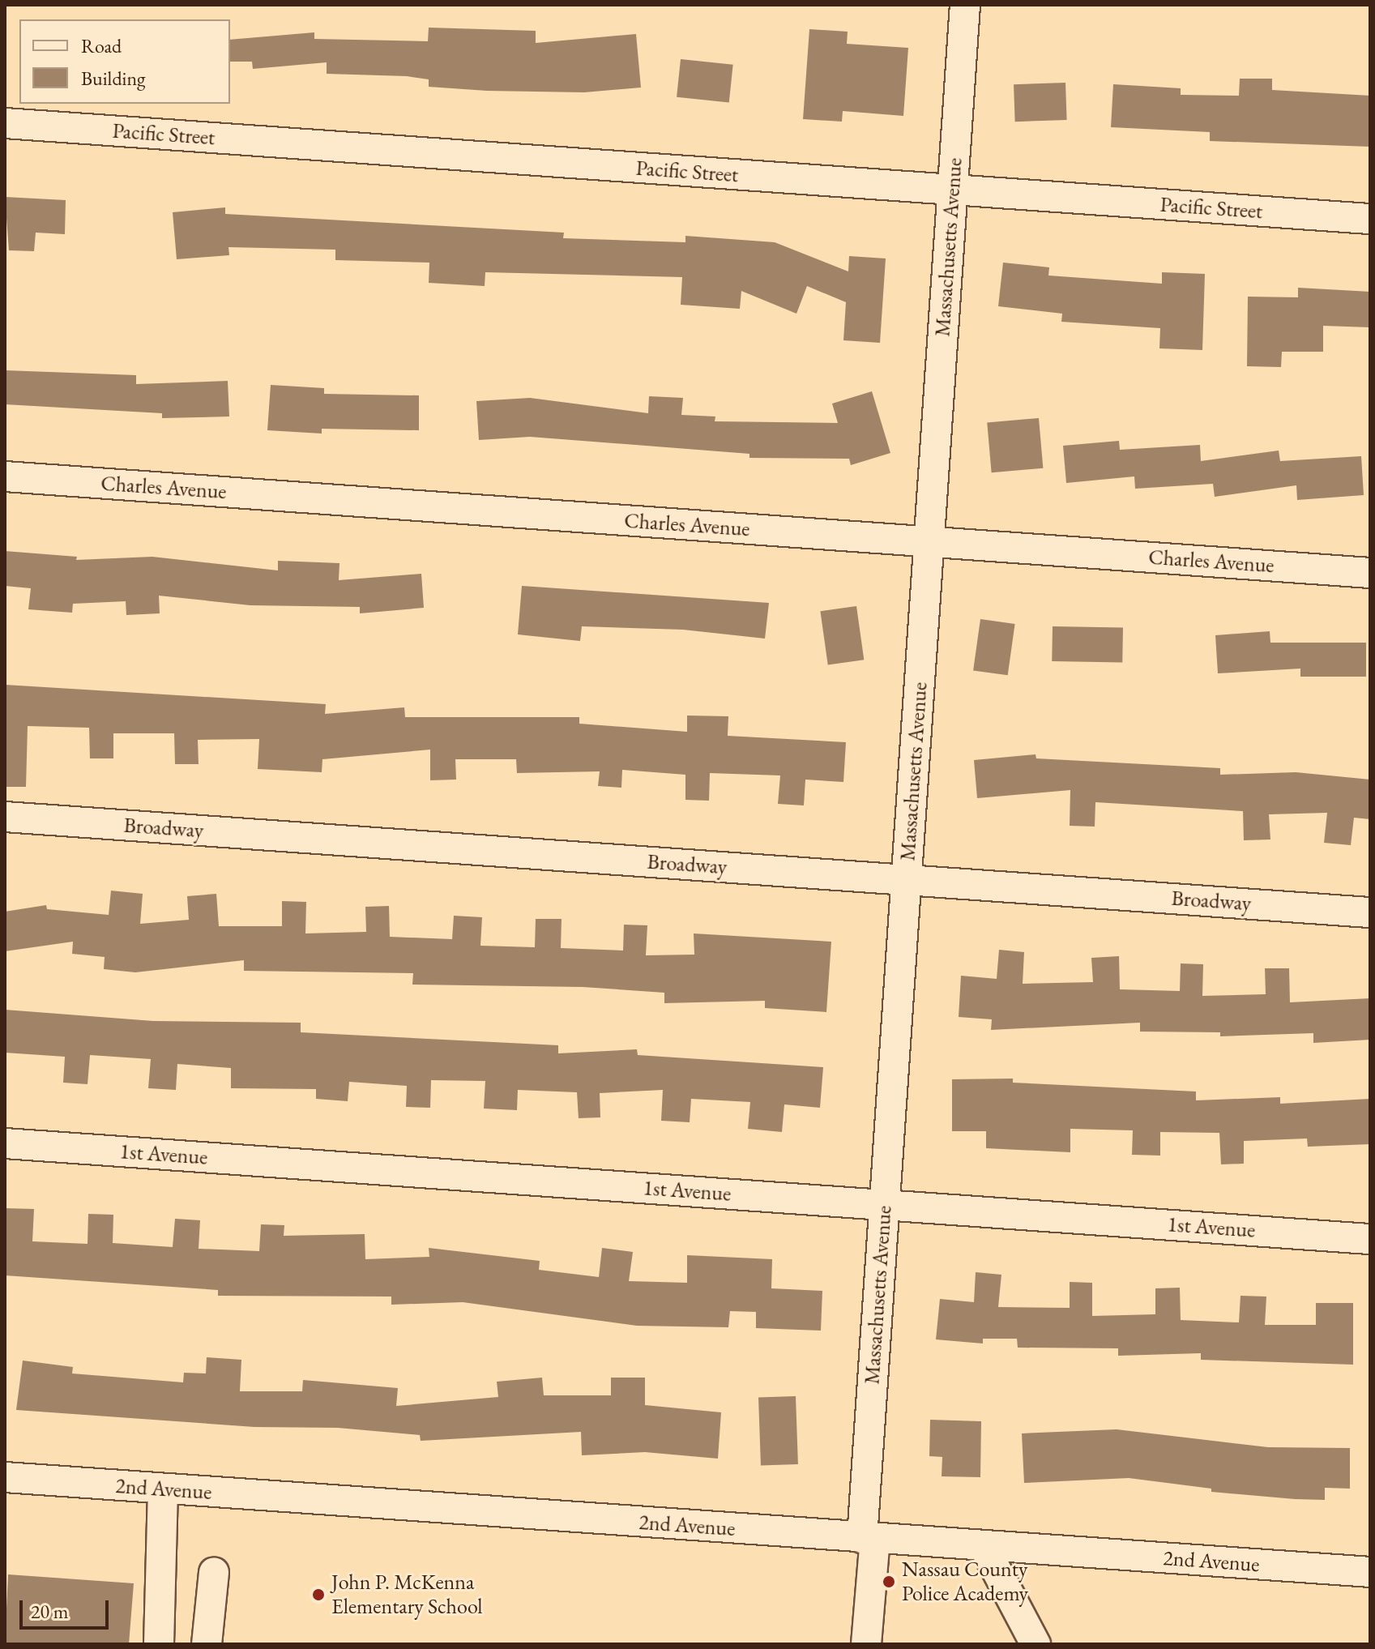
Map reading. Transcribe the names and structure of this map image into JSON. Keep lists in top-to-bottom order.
{
  "streets": {
    "street": [
      "Pacific Street",
      "Massachusetts Avenue",
      "Charles Avenue",
      "Broadway",
      "1st Avenue",
      "2nd Avenue"
    ]
  },
  "crossings": [
    ["Pacific Street", "Massachusetts Avenue"],
    ["Massachusetts Avenue", "Charles Avenue"],
    ["Massachusetts Avenue", "Broadway"],
    ["Massachusetts Avenue", "1st Avenue"],
    ["Massachusetts Avenue", "2nd Avenue"]
  ],
  "places": ["Nassau County Police Academy", "John P. McKenna Elementary School"],
  "legend": ["Road", "Building"],
  "scale_bar": "20 m"
}
